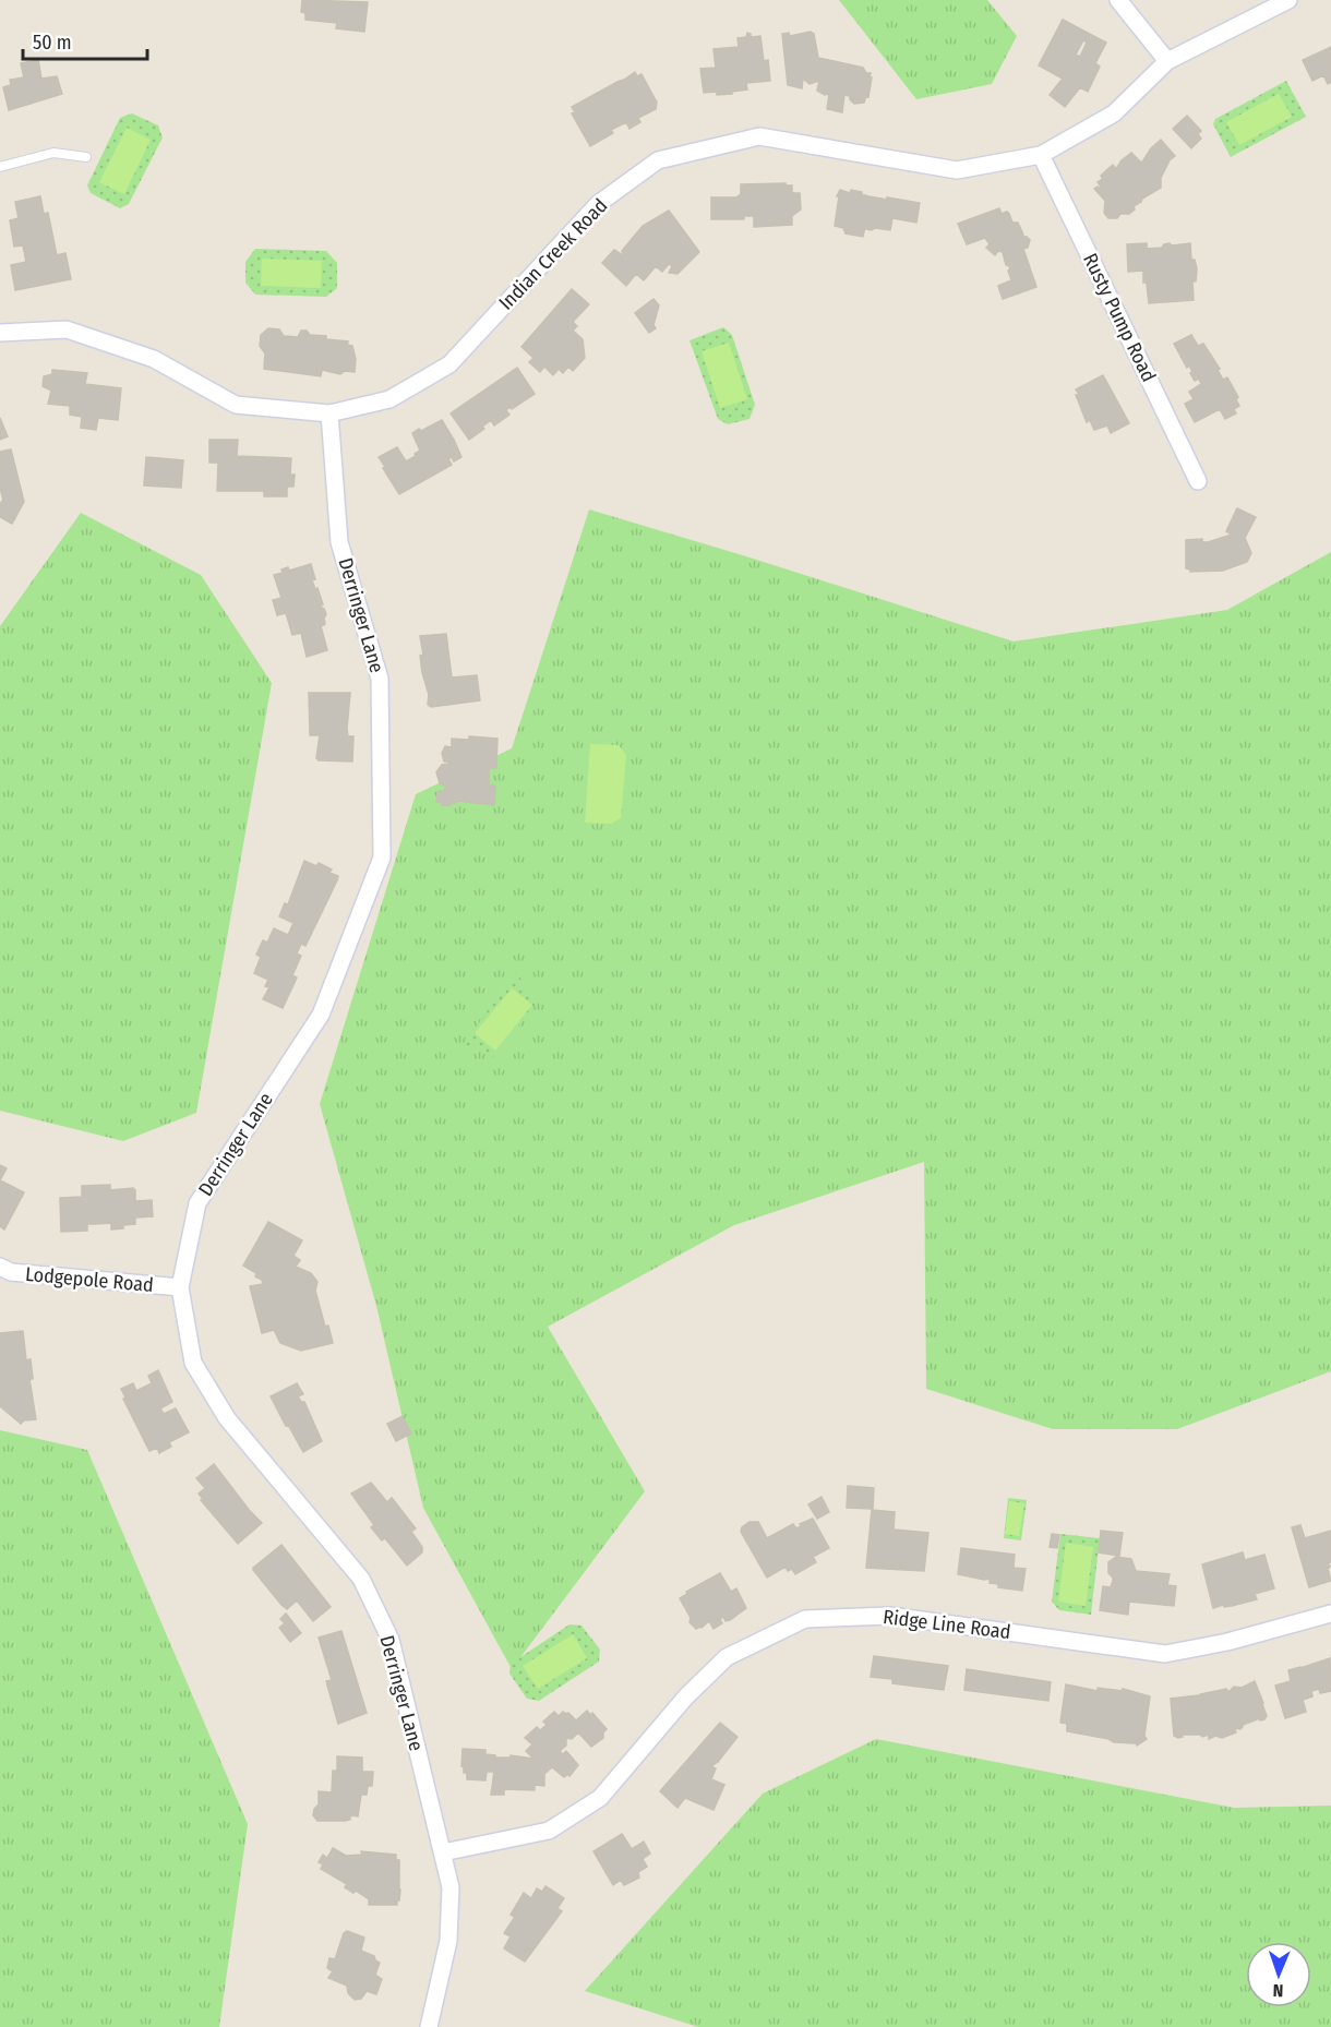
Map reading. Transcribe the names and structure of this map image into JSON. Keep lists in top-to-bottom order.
{
  "streets": {
    "street": [
      "Indian Creek Road",
      "Rusty Pump Road",
      "Derringer Lane",
      "Lodgepole Road",
      "Ridge Line Road"
    ]
  },
  "crossings": [
    ["Indian Creek Road", "Rusty Pump Road"],
    ["Indian Creek Road", "Derringer Lane"],
    ["Derringer Lane", "Lodgepole Road"],
    ["Derringer Lane", "Ridge Line Road"]
  ],
  "scale_bar": "50 m",
  "north": "bottom"
}
